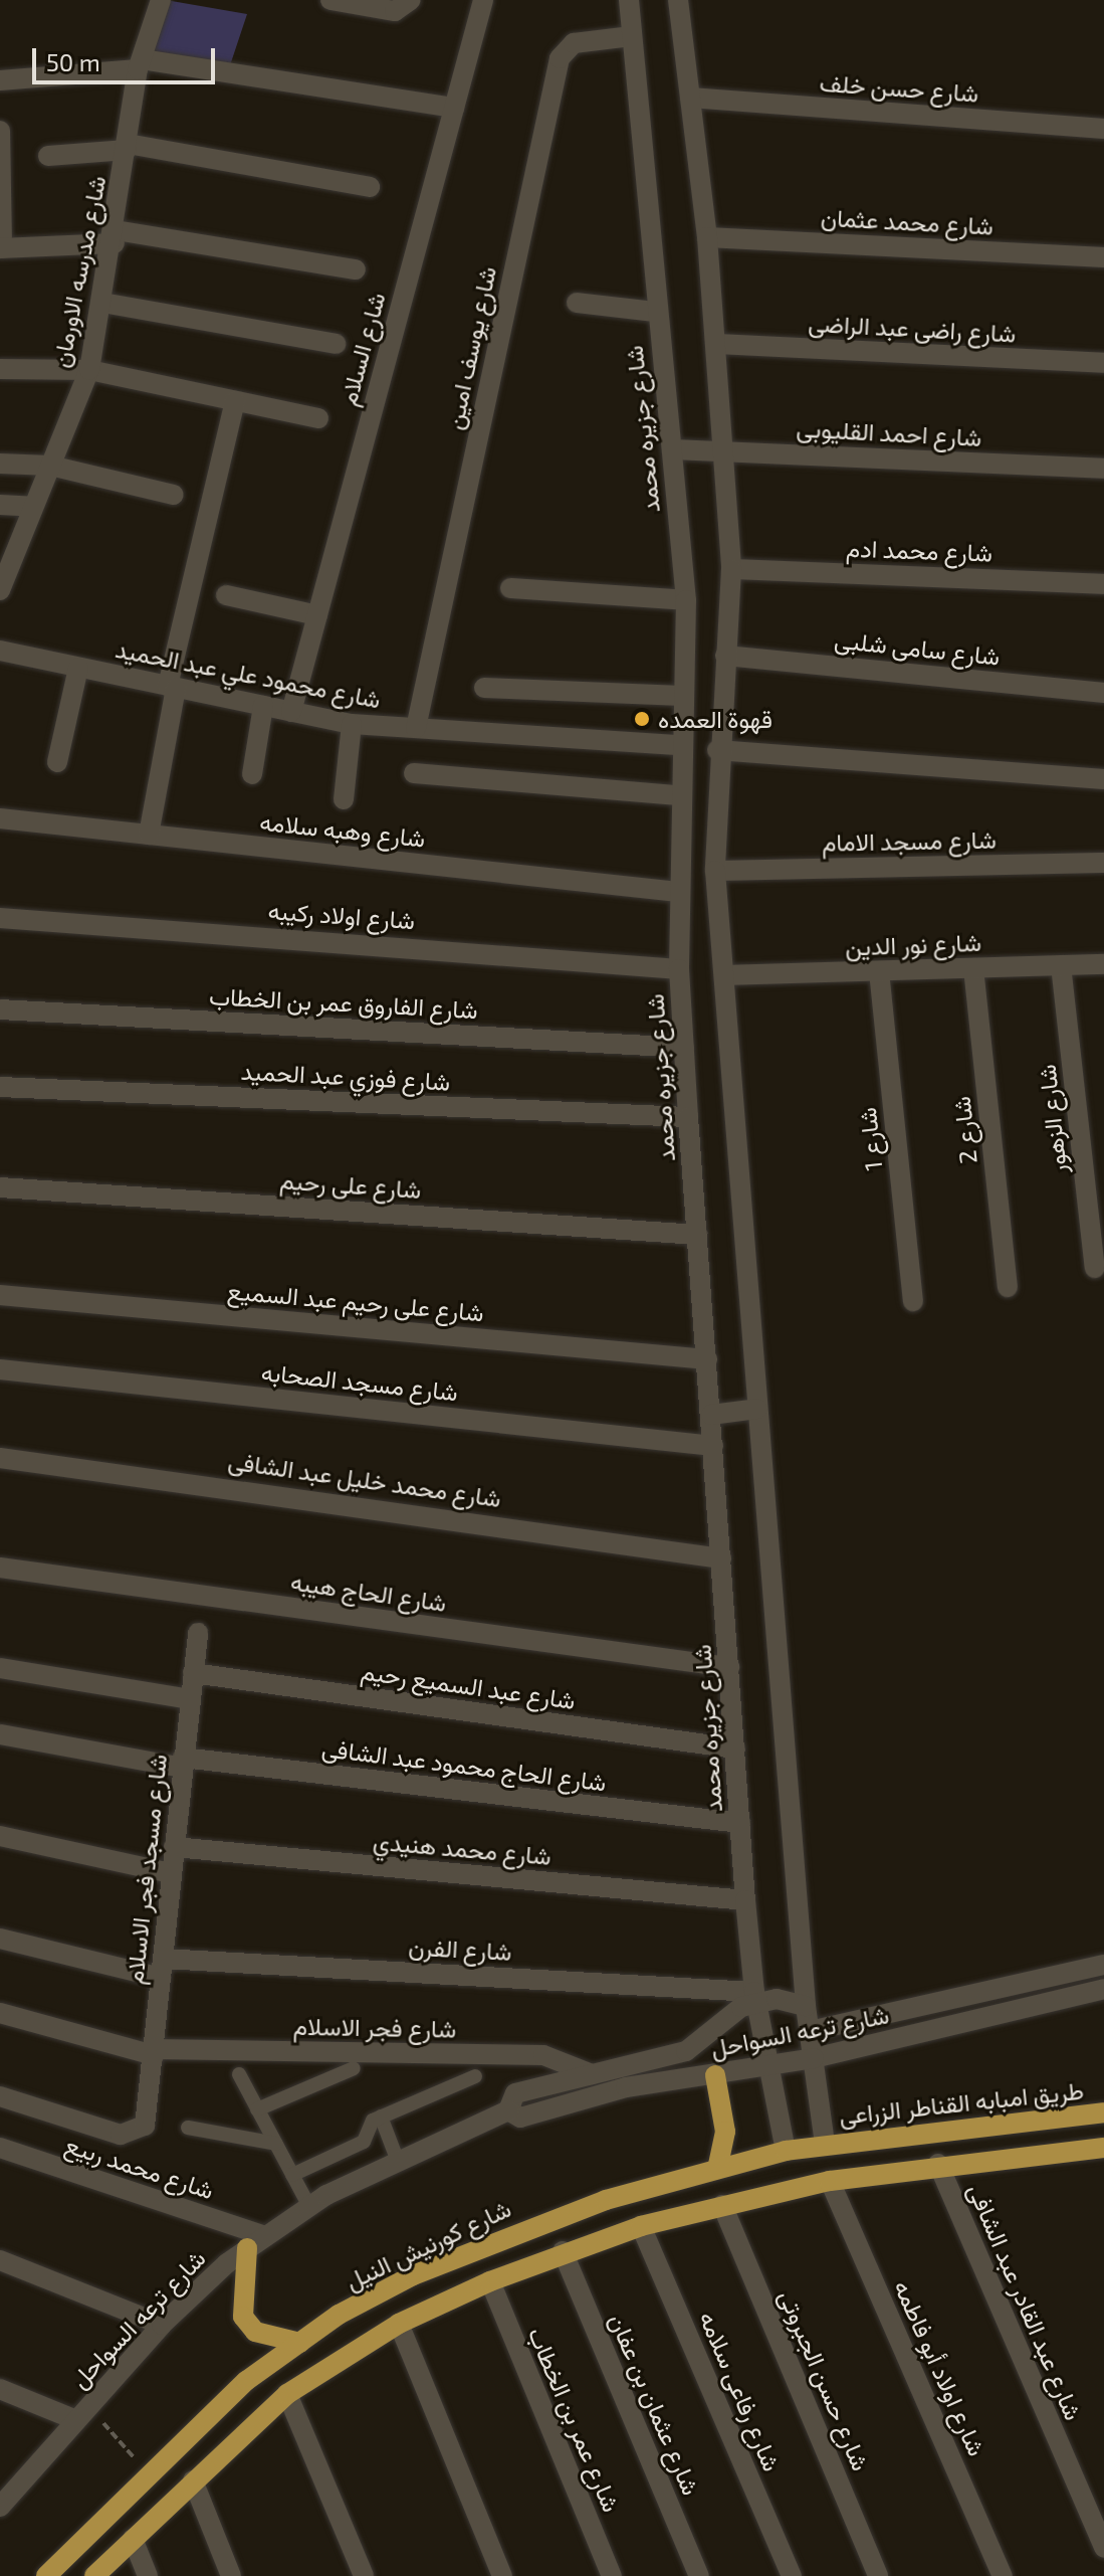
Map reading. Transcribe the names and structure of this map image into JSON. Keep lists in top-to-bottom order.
{
  "streets": {
    "main road": ["طريق امبابه القناطر الزراعى", "شارع كورنيش النيل"],
    "street": [
      "شارع حسن خلف",
      "شارع محمد عثمان",
      "شارع مدرسه الاورمان",
      "شارع راضى عبد الراضى",
      "شارع يوسف امين",
      "شارع السلام",
      "شارع جزيره محمد",
      "شارع احمد القليوبى",
      "شارع محمد ادم",
      "شارع سامى شلبى",
      "شارع محمود علي عبد الحميد",
      "شارع وهبه سلامه",
      "شارع مسجد الامام",
      "شارع اولاد ركيبه",
      "شارع نور الدين",
      "شارع الفاروق عمر بن الخطاب",
      "شارع فوزي عبد الحميد",
      "شارع الزهور",
      "شارع 2",
      "شارع 1",
      "شارع على رحيم",
      "شارع على رحيم عبد السميع",
      "شارع مسجد الصحابه",
      "شارع محمد خليل عبد الشافى",
      "شارع الحاج هيبه",
      "شارع عبد السميع رحيم",
      "شارع الحاج محمود عبد الشافى",
      "شارع محمد هنيدي",
      "شارع مسجد فجر الاسلام",
      "شارع الفرن",
      "شارع فجر الاسلام",
      "شارع ترعه السواحل",
      "شارع محمد ربيع",
      "شارع عبد القادر عبد الشافى",
      "شارع اولاد أبو فاطمه",
      "شارع حسن الجبروتى",
      "شارع رفاعى سلامه",
      "شارع عثمان بن عفان",
      "شارع عمر بن الخطاب"
    ]
  },
  "crossings": [
    ["شارع يوسف امين", "شارع جزيره محمد"],
    ["شارع يوسف امين", "شارع محمود علي عبد الحميد"],
    ["شارع السلام", "شارع محمود علي عبد الحميد"],
    ["شارع جزيره محمد", "شارع احمد القليوبى"],
    ["شارع جزيره محمد", "شارع محمود علي عبد الحميد"],
    ["شارع جزيره محمد", "شارع وهبه سلامه"],
    ["شارع جزيره محمد", "شارع اولاد ركيبه"],
    ["شارع جزيره محمد", "شارع الفاروق عمر بن الخطاب"],
    ["شارع جزيره محمد", "شارع فوزي عبد الحميد"],
    ["شارع جزيره محمد", "شارع على رحيم"],
    ["شارع جزيره محمد", "شارع على رحيم عبد السميع"],
    ["شارع جزيره محمد", "شارع مسجد الصحابه"],
    ["شارع جزيره محمد", "شارع محمد خليل عبد الشافى"],
    ["شارع جزيره محمد", "شارع الحاج هيبه"],
    ["شارع جزيره محمد", "شارع عبد السميع رحيم"],
    ["شارع جزيره محمد", "شارع الحاج محمود عبد الشافى"],
    ["شارع جزيره محمد", "شارع محمد هنيدي"],
    ["شارع جزيره محمد", "شارع الفرن"],
    ["شارع جزيره محمد", "شارع ترعه السواحل"],
    ["شارع جزيره محمد", "شارع كورنيش النيل"],
    ["شارع نور الدين", "شارع الزهور"],
    ["شارع نور الدين", "شارع 2"],
    ["شارع نور الدين", "شارع 1"],
    ["شارع عبد السميع رحيم", "شارع مسجد فجر الاسلام"],
    ["شارع الحاج محمود عبد الشافى", "شارع مسجد فجر الاسلام"],
    ["شارع محمد هنيدي", "شارع مسجد فجر الاسلام"],
    ["شارع مسجد فجر الاسلام", "شارع الفرن"],
    ["شارع مسجد فجر الاسلام", "شارع فجر الاسلام"],
    ["شارع مسجد فجر الاسلام", "شارع محمد ربيع"],
    ["شارع الفرن", "شارع ترعه السواحل"],
    ["شارع فجر الاسلام", "شارع ترعه السواحل"],
    ["شارع ترعه السواحل", "شارع محمد ربيع"],
    ["طريق امبابه القناطر الزراعى", "شارع كورنيش النيل"]
  ],
  "places": ["قهوة العمده"],
  "scale_bar": "50 m"
}
